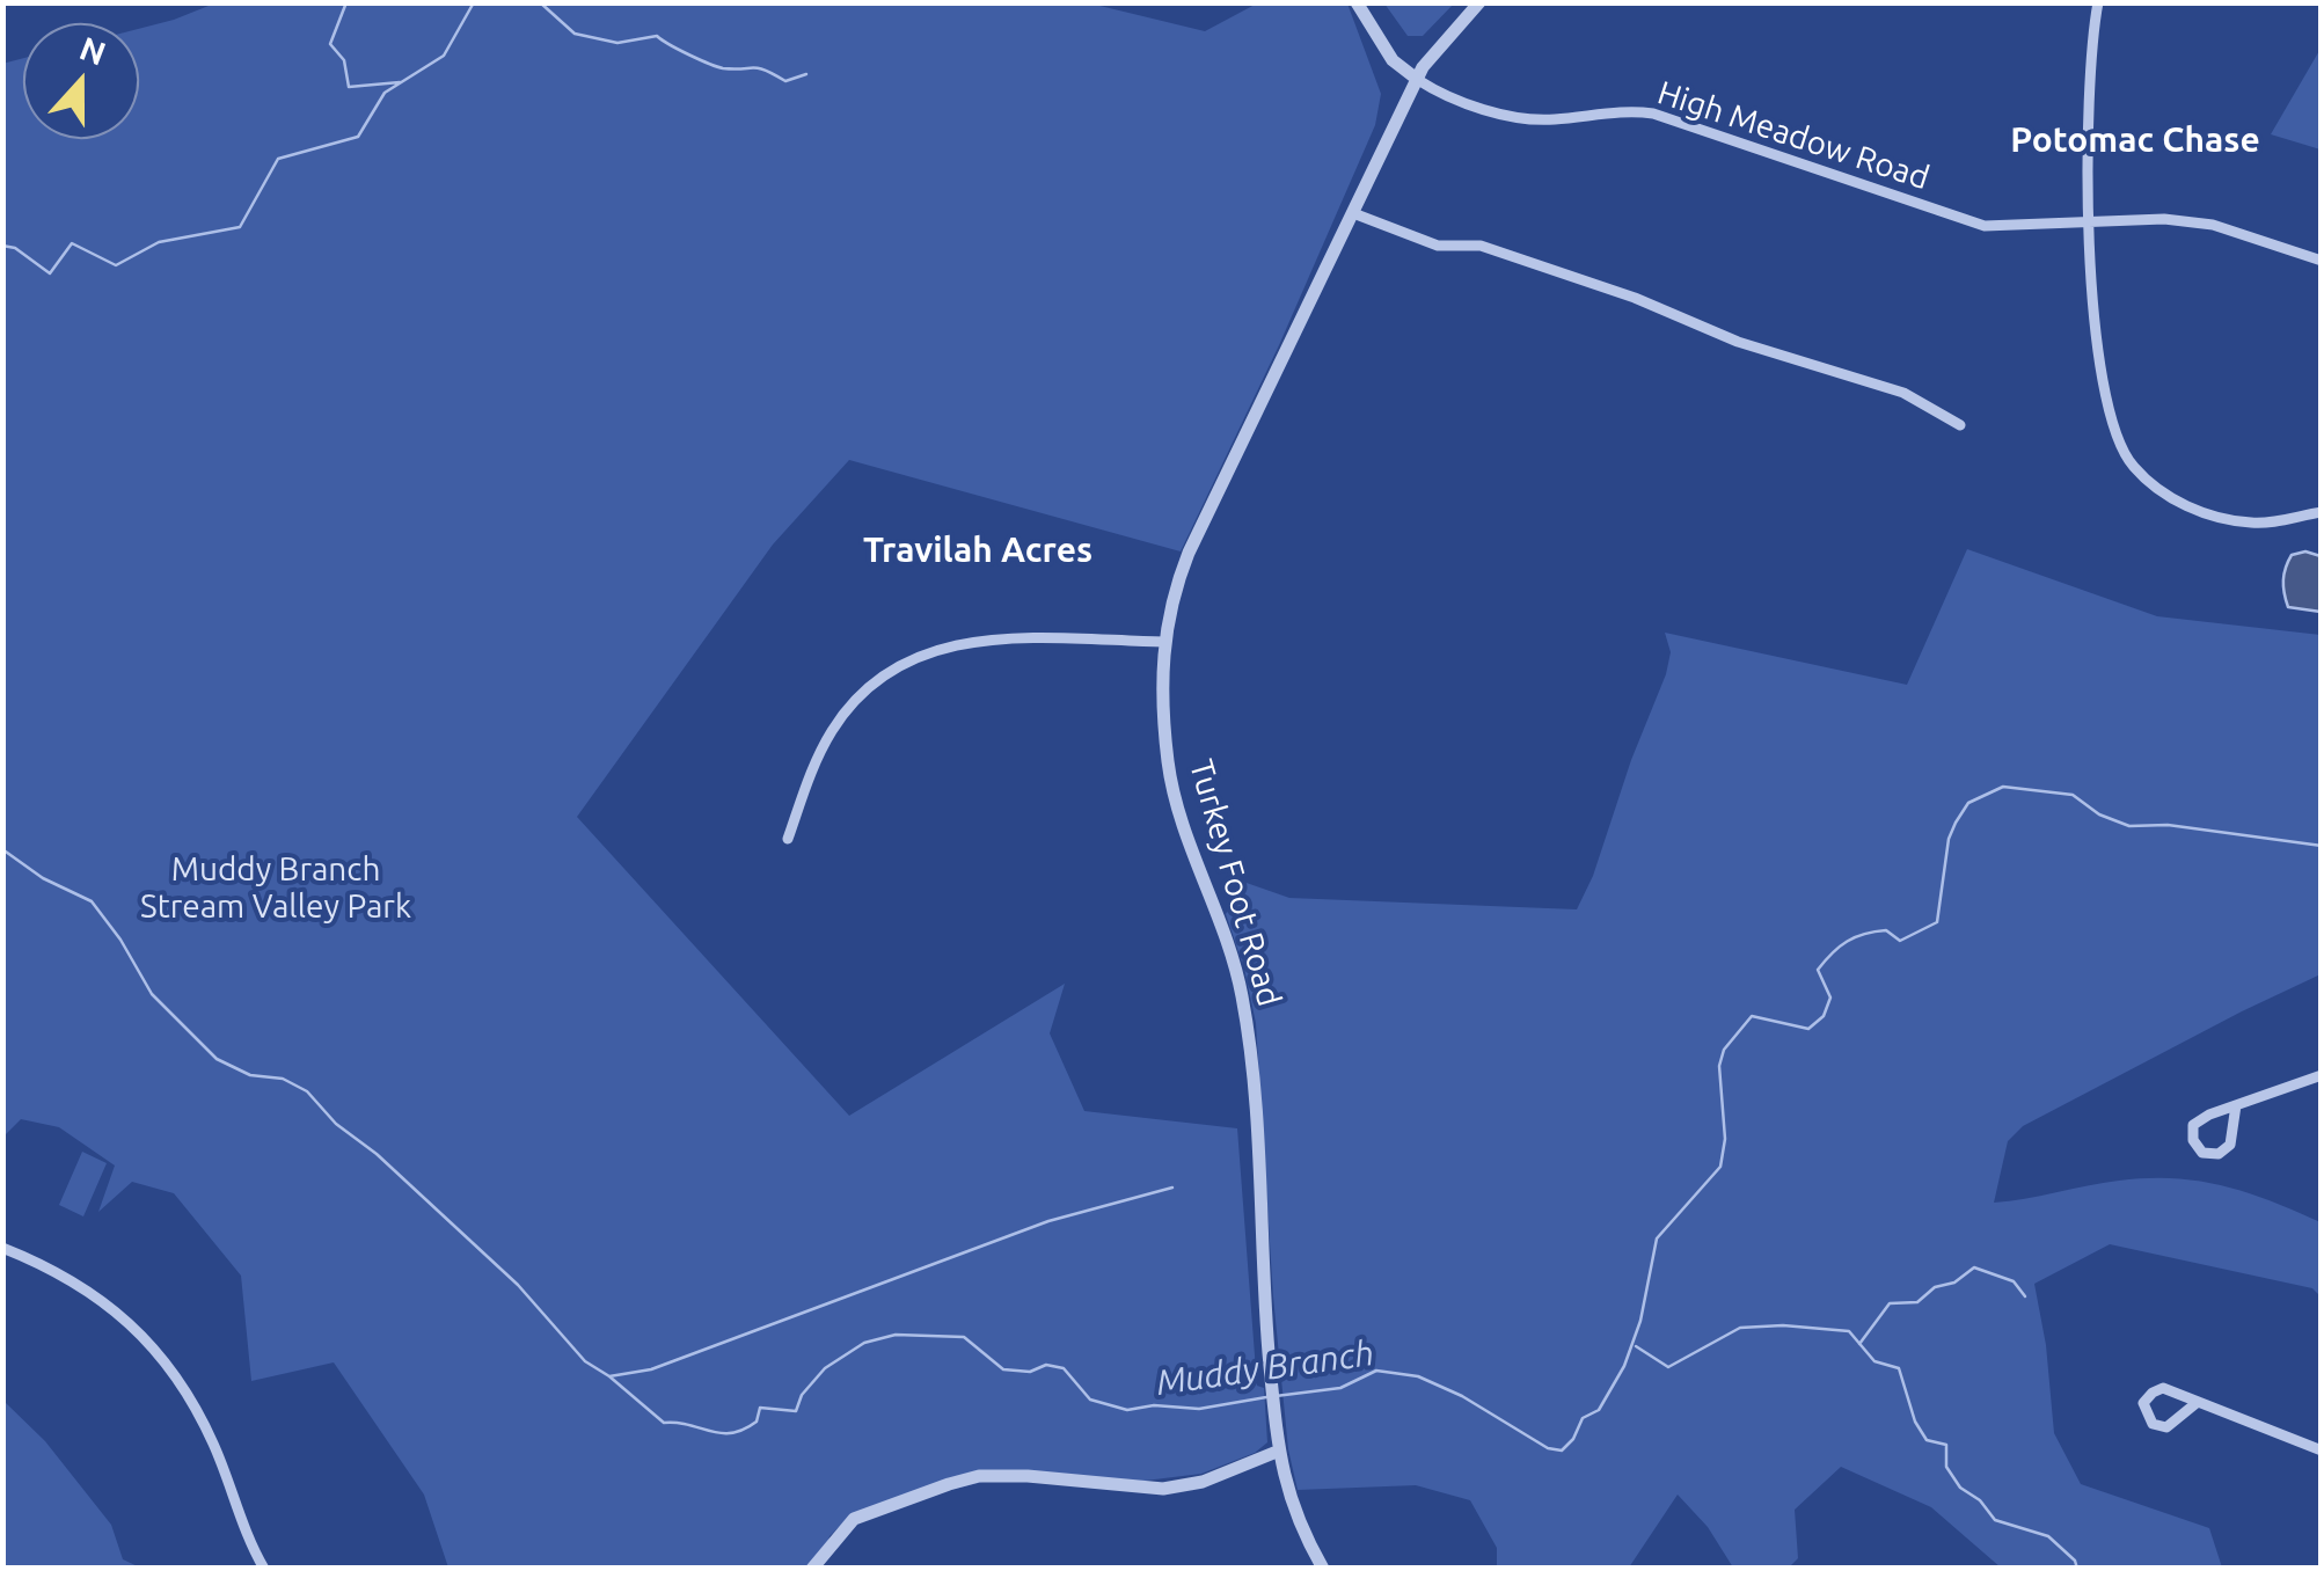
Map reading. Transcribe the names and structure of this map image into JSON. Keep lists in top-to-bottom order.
{
  "streets": {
    "street": ["High Meadow Road", "Turkey Foot Road"]
  },
  "crossings": [
    ["High Meadow Road", "Turkey Foot Road"]
  ],
  "districts": ["Potomac Chase", "Travilah Acres"],
  "water": ["Muddy Branch"],
  "parks": ["Muddy Branch Stream Valley Park"],
  "north": "top"
}
